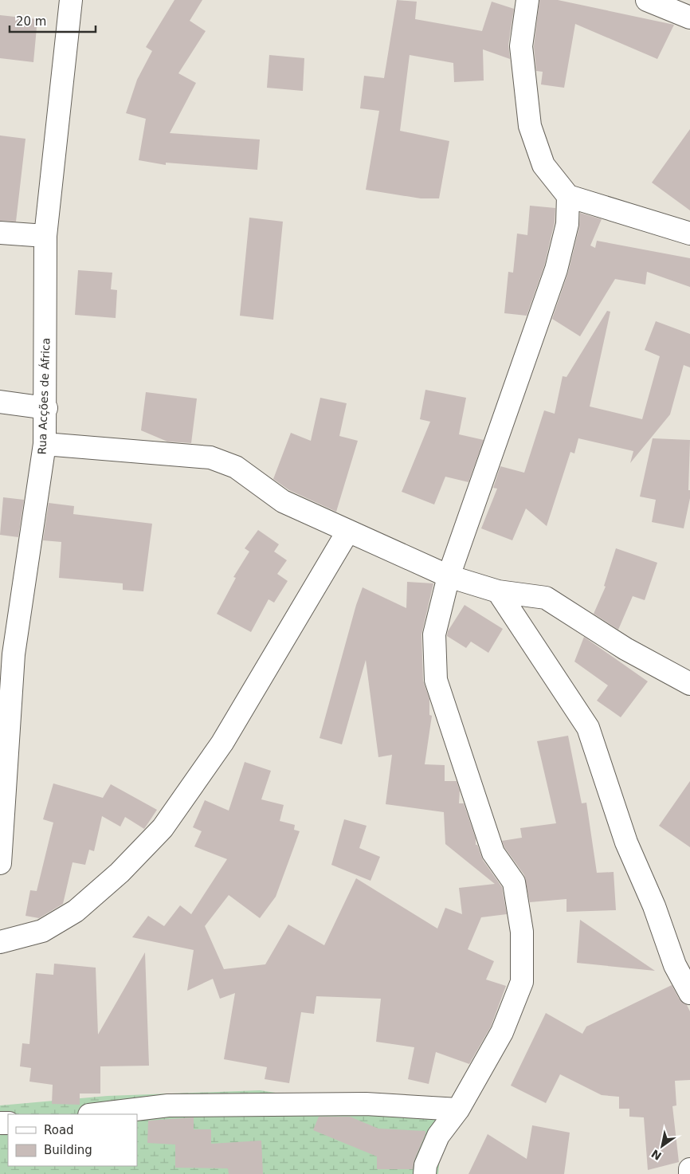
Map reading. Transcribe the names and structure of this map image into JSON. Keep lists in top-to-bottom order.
{
  "streets": {
    "street": ["Rua Acções de África"]
  },
  "legend": ["Road", "Building"],
  "scale_bar": "20 m",
  "north": "bottom left"
}
